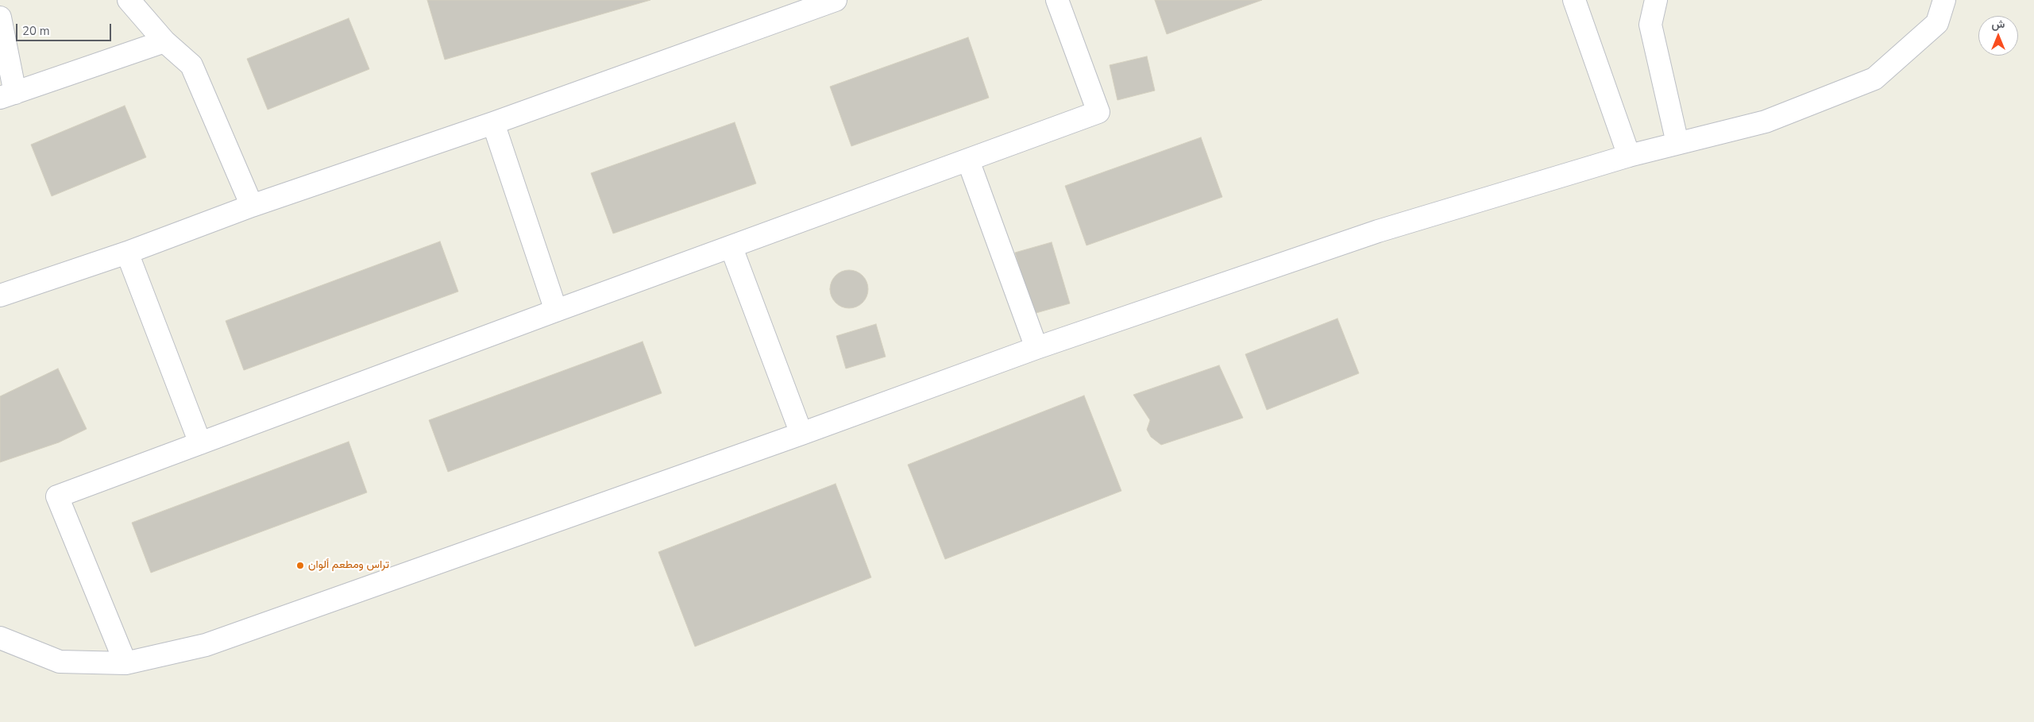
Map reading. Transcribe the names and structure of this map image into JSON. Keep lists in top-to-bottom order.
{
  "places": ["تراس ومطعم ألوان"],
  "scale_bar": "20 m",
  "north": "top"
}
